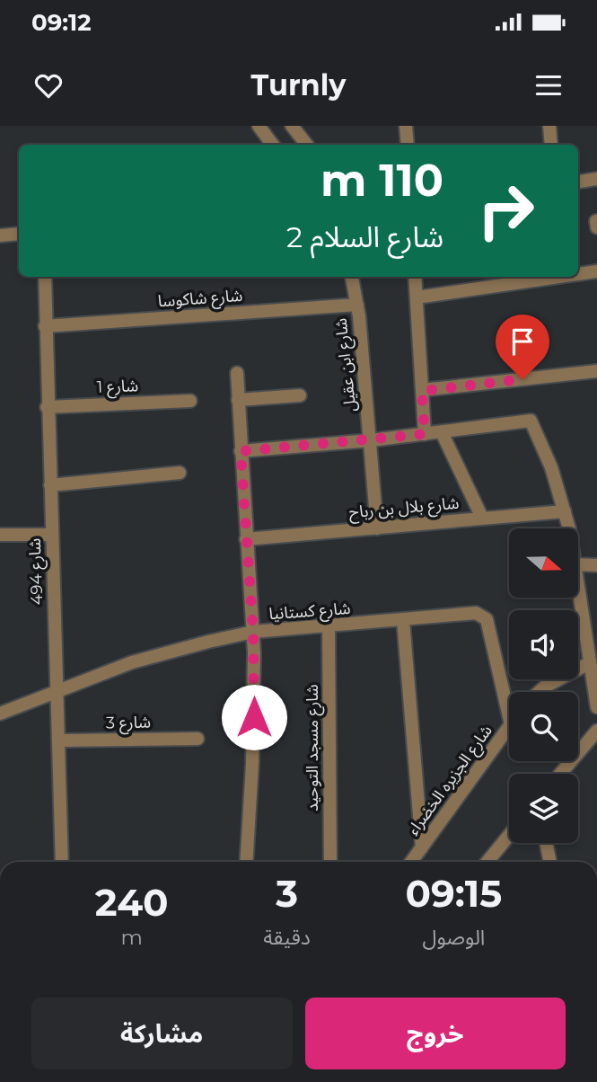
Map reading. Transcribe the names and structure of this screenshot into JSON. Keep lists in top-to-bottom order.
{
  "streets": {
    "street": [
      "شارع شاكوسا",
      "شارع ابن عقيل",
      "شارع 1",
      "شارع بلال بن رباح",
      "شارع 494",
      "شارع كستانيا",
      "شارع 3",
      "شارع مسجد التوحيد",
      "شارع الجزيره الخضراء"
    ]
  },
  "crossings": [
    ["شارع شاكوسا", "شارع ابن عقيل"],
    ["شارع شاكوسا", "شارع 494"],
    ["شارع ابن عقيل", "شارع بلال بن رباح"],
    ["شارع 1", "شارع 494"],
    ["شارع 494", "شارع كستانيا"],
    ["شارع 494", "شارع 3"],
    ["شارع كستانيا", "شارع مسجد التوحيد"]
  ],
  "north": "right",
  "page": {
    "status": "09:12",
    "header": "Turnly",
    "turn": ["110 m", "شارع السلام 2"],
    "eta": [
      "09:15",
      "الوصول",
      "3",
      "دقيقة",
      "240",
      "m"
    ],
    "buttons": ["خروج", "مشاركة"]
  }
}
